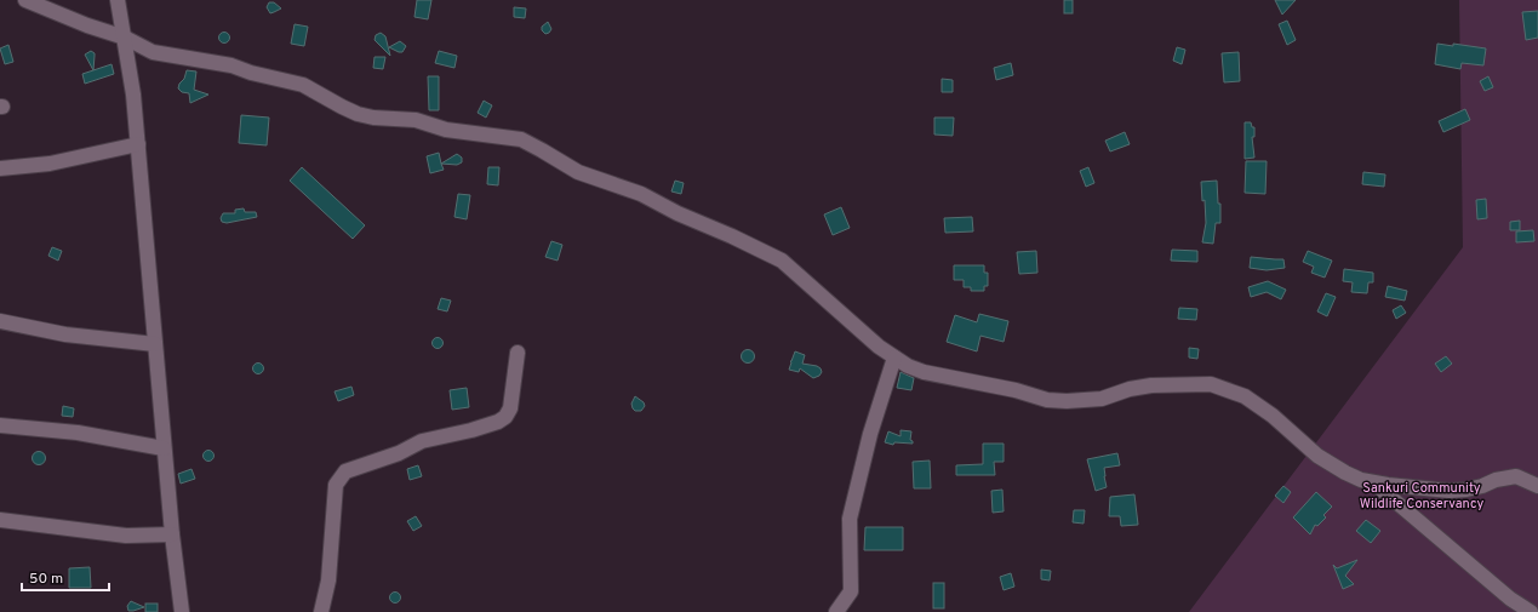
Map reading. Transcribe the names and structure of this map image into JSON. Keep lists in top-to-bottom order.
{
  "parks": ["Sankuri Community Wildlife Conservancy"],
  "scale_bar": "50 m"
}
